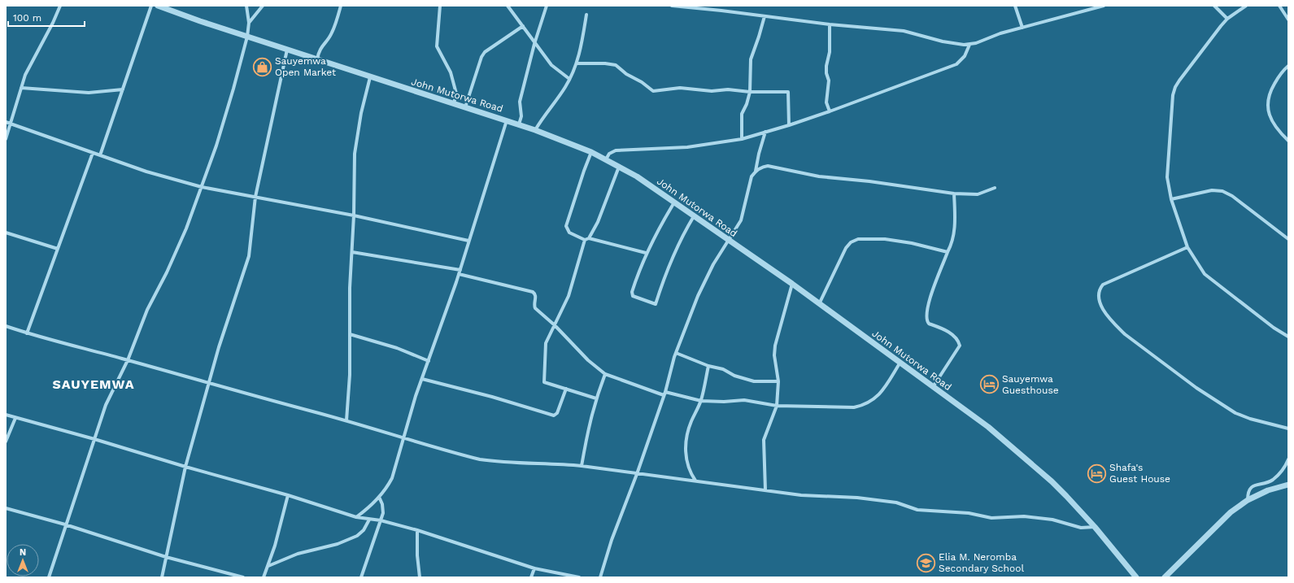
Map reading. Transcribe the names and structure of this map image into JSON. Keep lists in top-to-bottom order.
{
  "streets": {
    "street": ["John Mutorwa Road"]
  },
  "districts": ["SAUYEMWA"],
  "places": {
    "shop": ["Sauyemwa Open Market"],
    "hotel": ["Sauyemwa Guesthouse", "Shafa's Guest House"],
    "school or university": ["Elia M. Neromba Secondary School"]
  },
  "scale_bar": "100 m",
  "north": "top"
}
